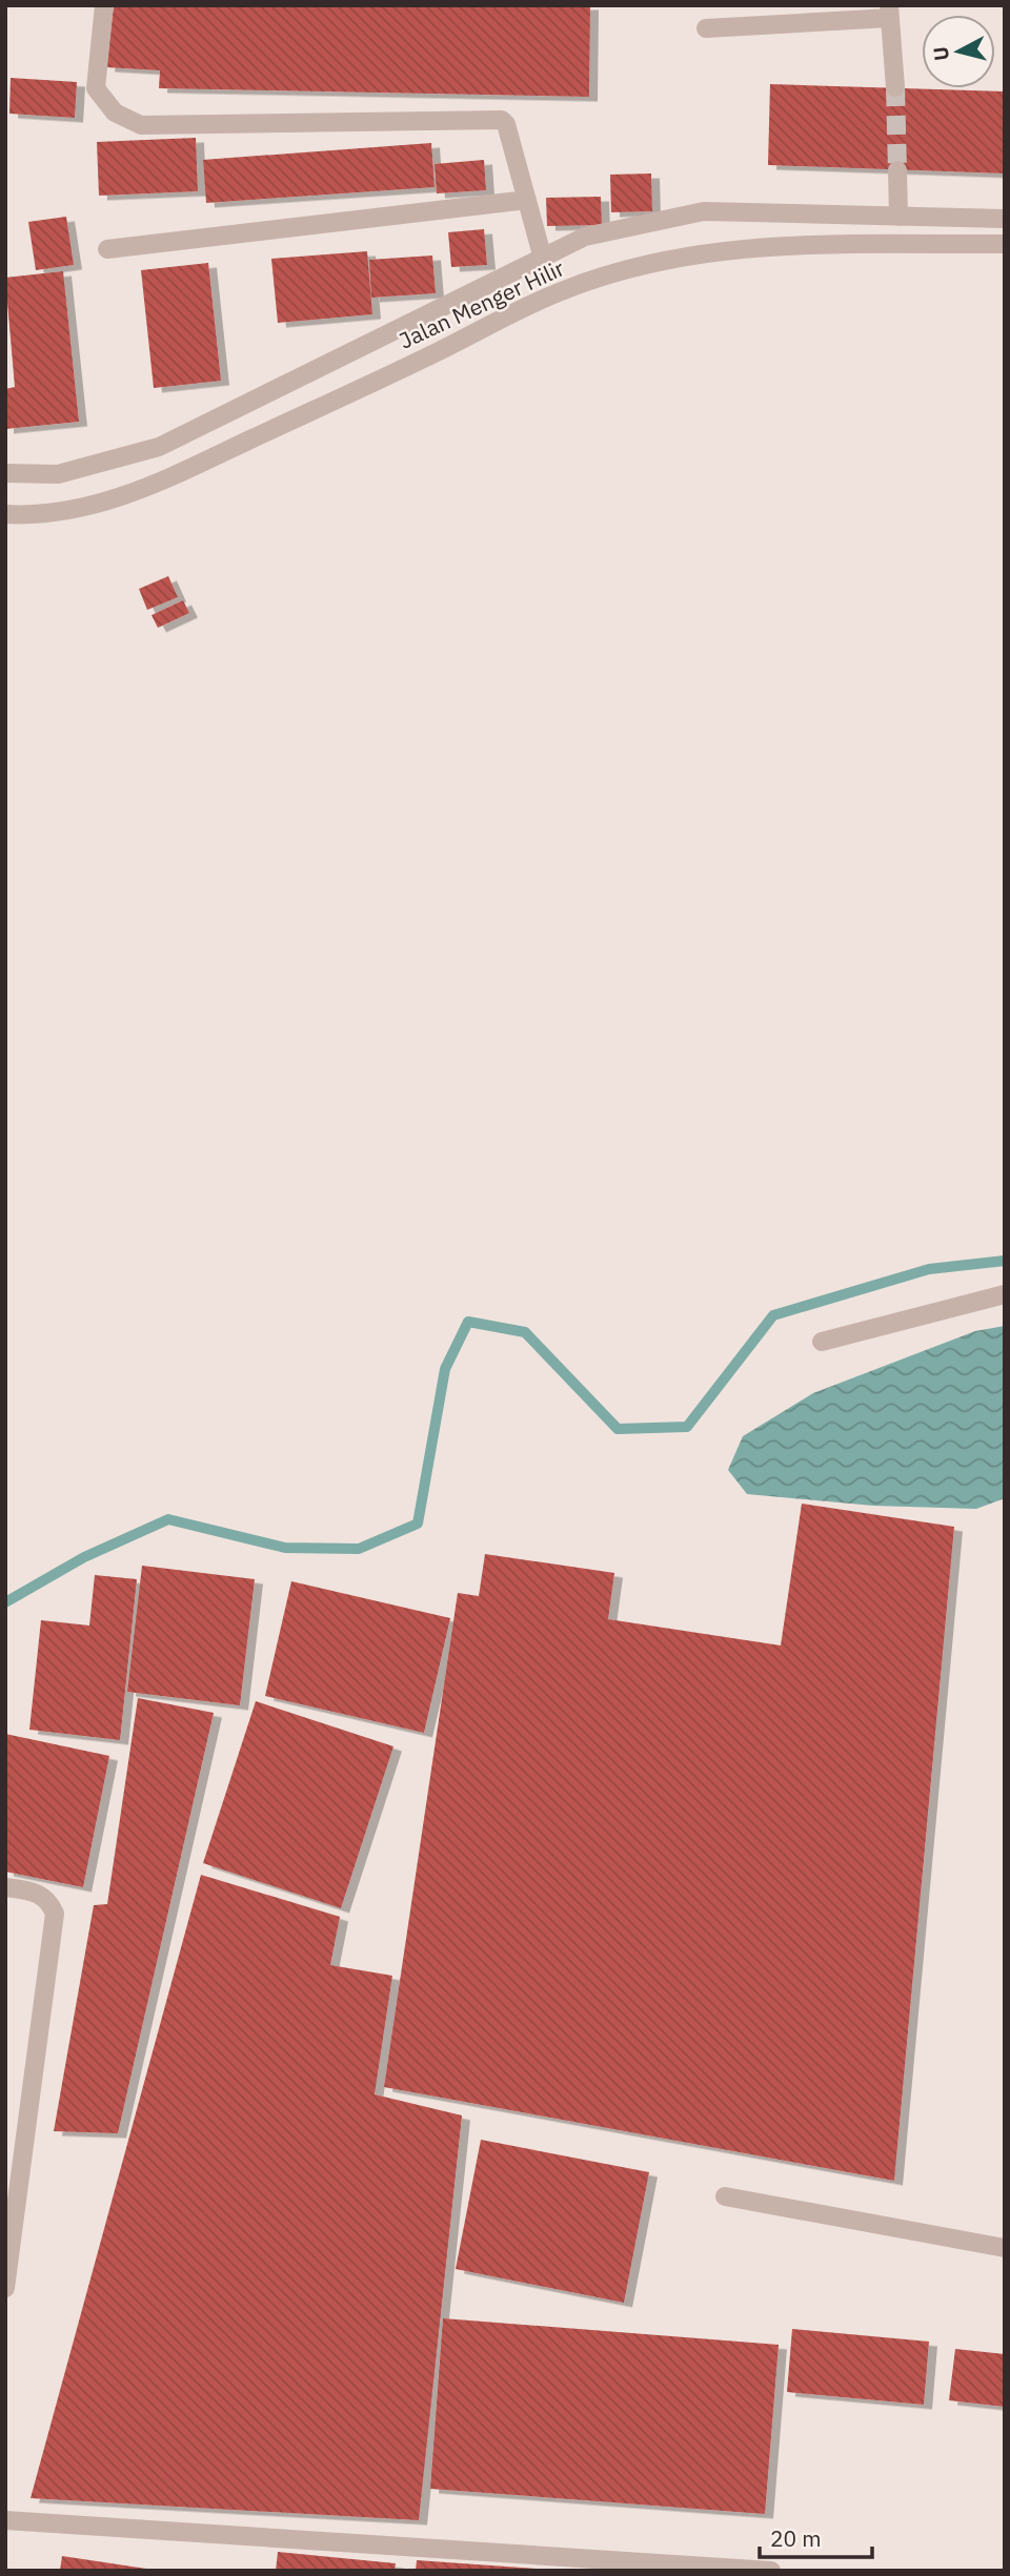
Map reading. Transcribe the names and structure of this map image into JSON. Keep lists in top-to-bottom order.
{
  "streets": {
    "street": ["Jalan Menger Hilir"]
  },
  "scale_bar": "20 m",
  "north": "left"
}
